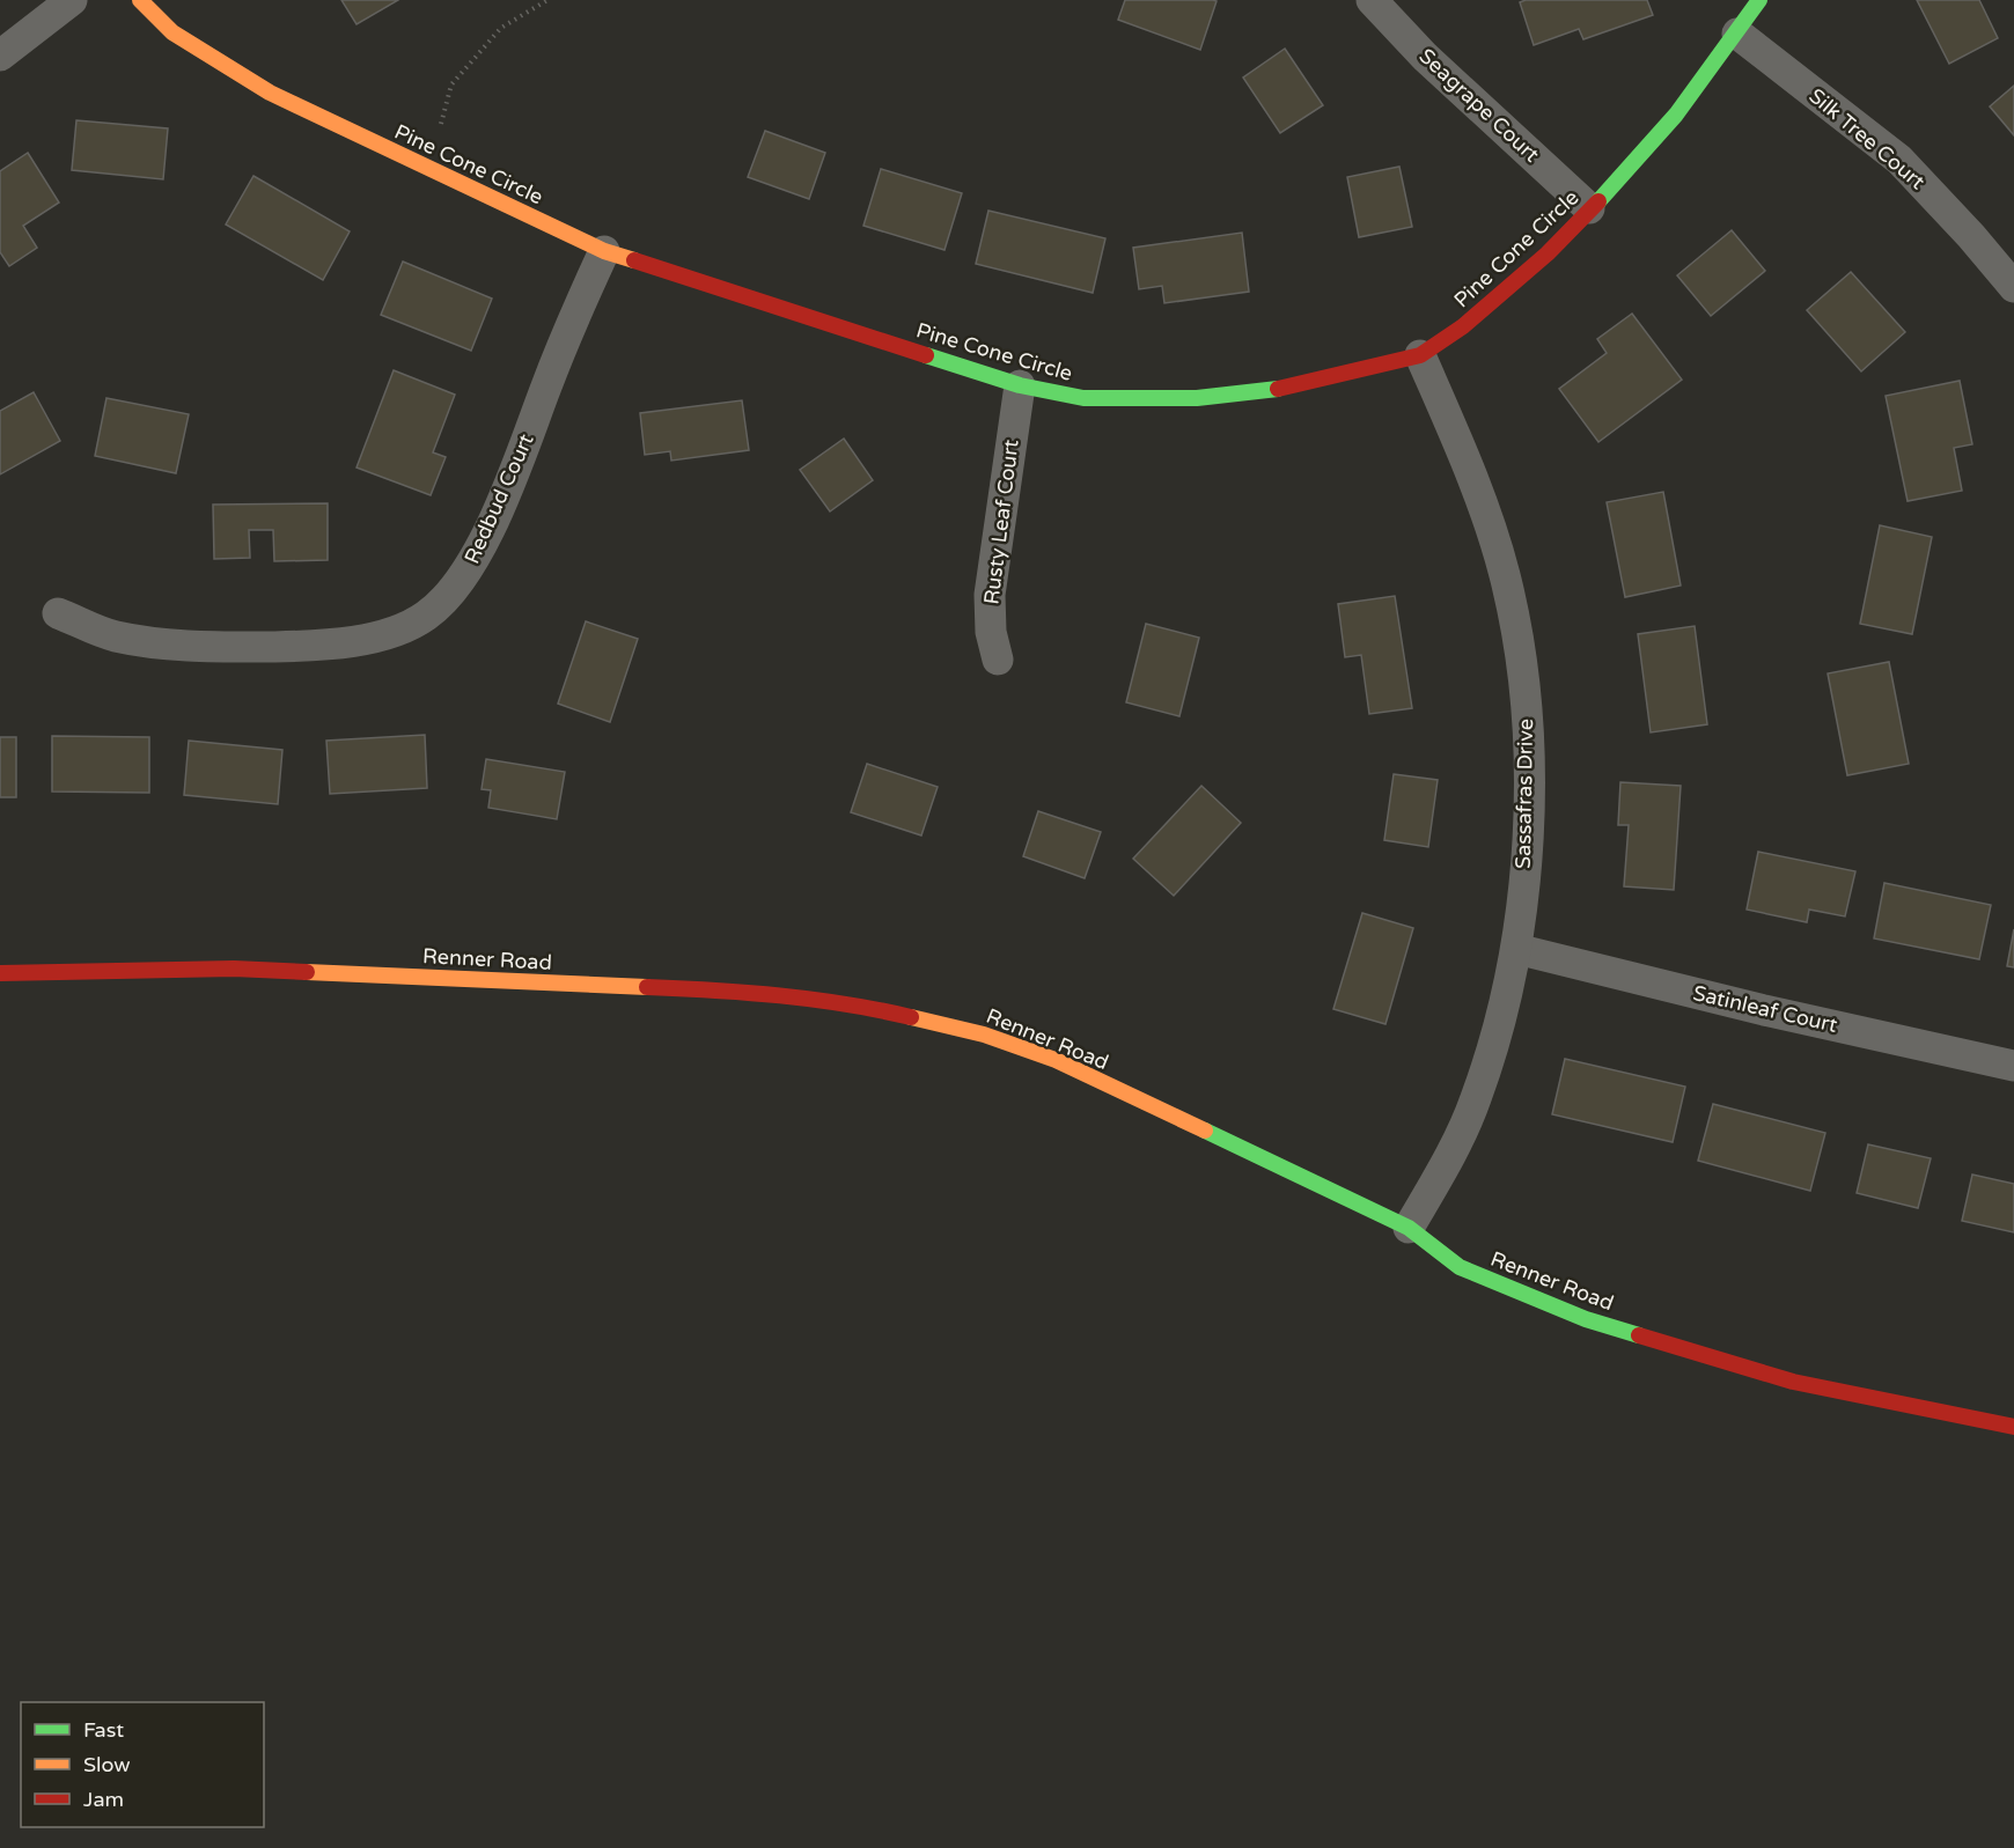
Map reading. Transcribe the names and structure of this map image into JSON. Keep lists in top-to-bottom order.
{
  "streets": {
    "street": [
      "Seagrape Court",
      "Silk Tree Court",
      "Pine Cone Circle",
      "Redbud Court",
      "Rusty Leaf Court",
      "Sassafras Drive",
      "Renner Road",
      "Satinleaf Court"
    ]
  },
  "crossings": [
    ["Seagrape Court", "Pine Cone Circle"],
    ["Silk Tree Court", "Pine Cone Circle"],
    ["Pine Cone Circle", "Redbud Court"],
    ["Pine Cone Circle", "Rusty Leaf Court"],
    ["Pine Cone Circle", "Sassafras Drive"],
    ["Sassafras Drive", "Renner Road"],
    ["Sassafras Drive", "Satinleaf Court"]
  ],
  "legend": ["Fast", "Slow", "Jam"]
}
